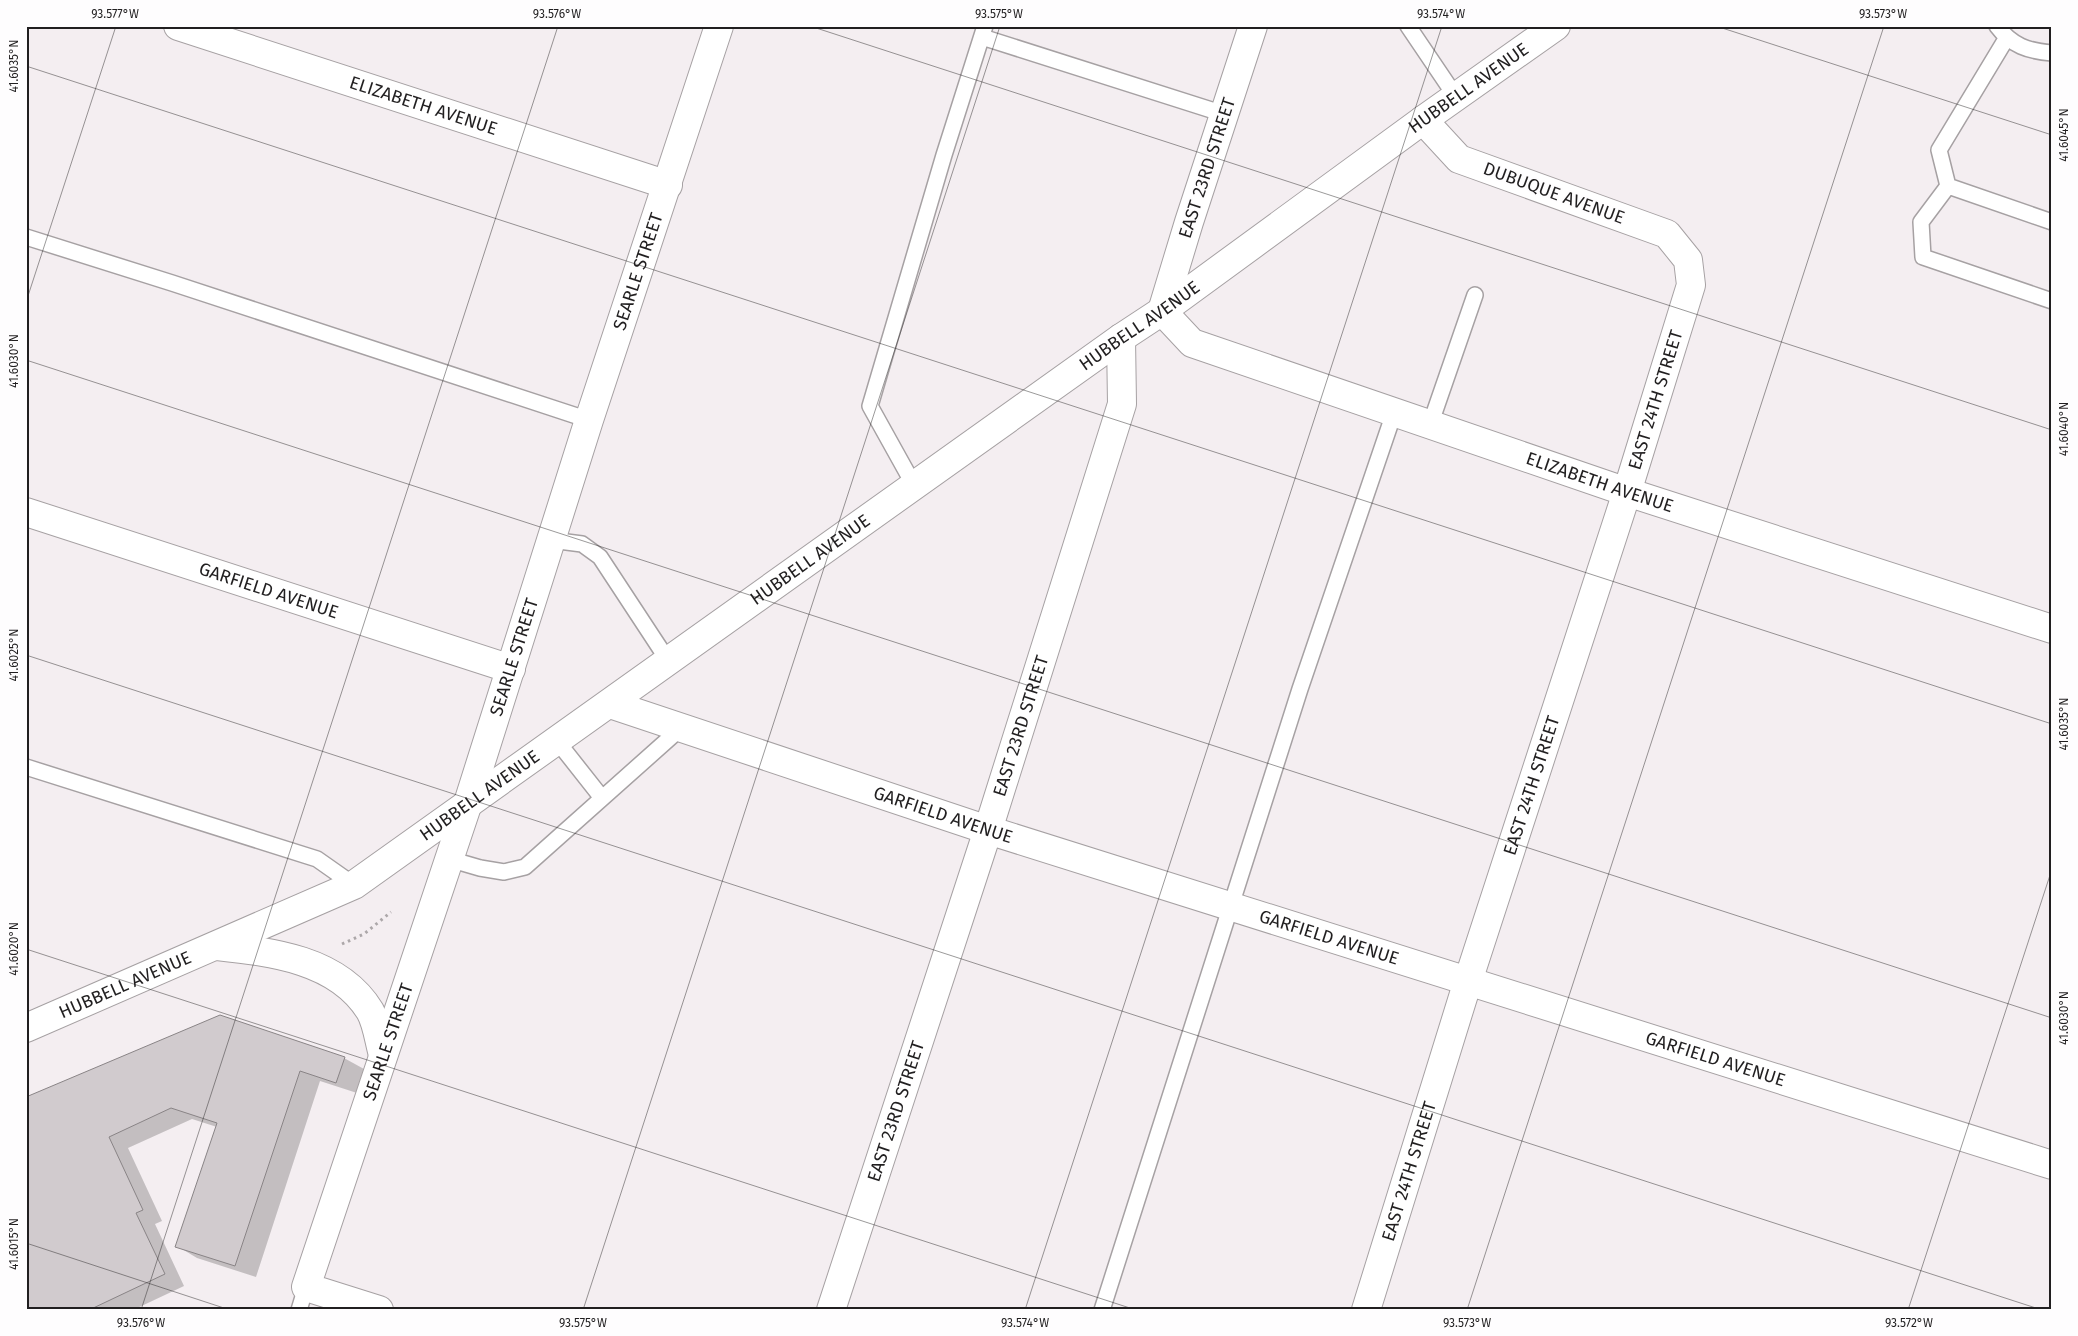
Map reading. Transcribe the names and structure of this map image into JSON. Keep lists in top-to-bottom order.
{
  "streets": {
    "street": [
      "HUBBELL AVENUE",
      "ELIZABETH AVENUE",
      "EAST 23RD STREET",
      "DUBUQUE AVENUE",
      "SEARLE STREET",
      "EAST 24TH STREET",
      "GARFIELD AVENUE"
    ]
  },
  "crossings": [
    ["HUBBELL AVENUE", "ELIZABETH AVENUE"],
    ["HUBBELL AVENUE", "EAST 23RD STREET"],
    ["HUBBELL AVENUE", "DUBUQUE AVENUE"],
    ["HUBBELL AVENUE", "SEARLE STREET"],
    ["HUBBELL AVENUE", "GARFIELD AVENUE"],
    ["ELIZABETH AVENUE", "EAST 23RD STREET"],
    ["ELIZABETH AVENUE", "SEARLE STREET"],
    ["ELIZABETH AVENUE", "EAST 24TH STREET"],
    ["EAST 23RD STREET", "GARFIELD AVENUE"],
    ["DUBUQUE AVENUE", "EAST 24TH STREET"],
    ["SEARLE STREET", "GARFIELD AVENUE"],
    ["EAST 24TH STREET", "GARFIELD AVENUE"]
  ],
  "coordinates": [
    "93.577°W",
    "93.576°W",
    "93.575°W",
    "93.574°W",
    "93.573°W",
    "41.6035°N",
    "41.6045°N",
    "41.6030°N",
    "41.6040°N",
    "41.6025°N",
    "41.6020°N",
    "41.6015°N",
    "93.572°W"
  ]
}
